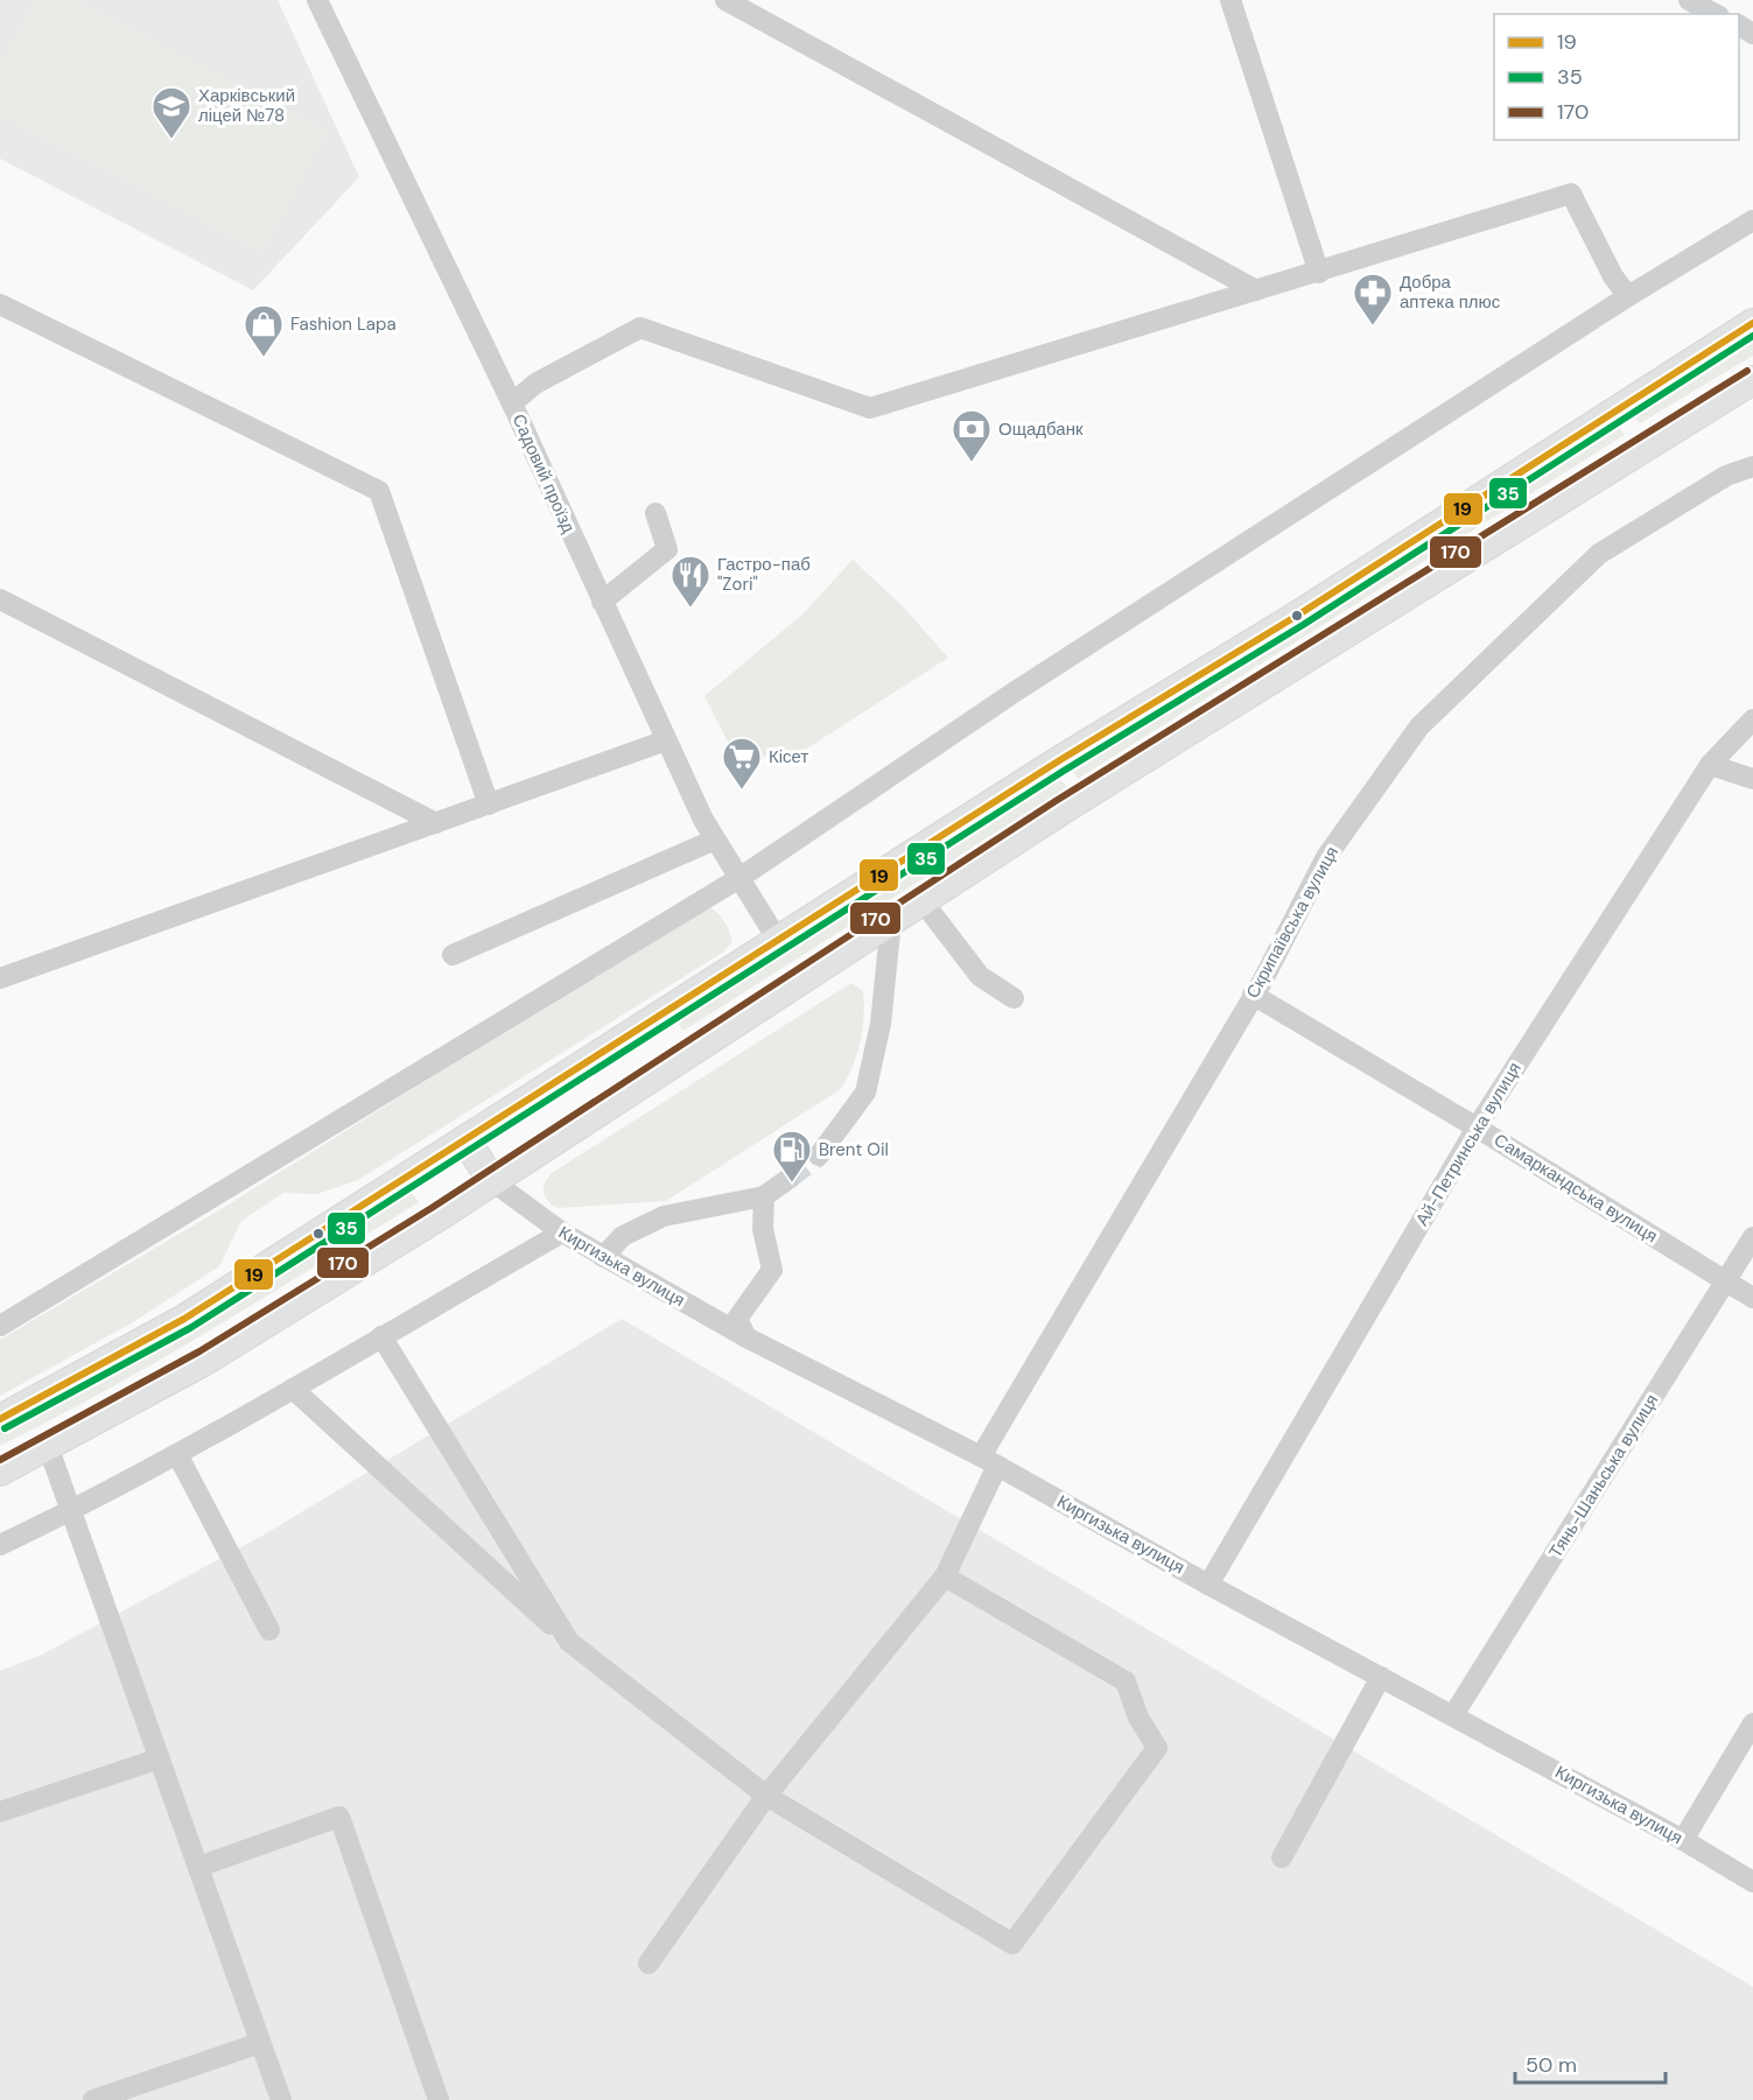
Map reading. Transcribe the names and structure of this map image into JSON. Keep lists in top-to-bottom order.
{
  "streets": {
    "street": [
      "Садовий проїзд",
      "Скрипаївська вулиця",
      "Ай-Петринська вулиця",
      "Самаркандська вулиця",
      "Киргизька вулиця",
      "Тянь-Шаньська вулиця"
    ]
  },
  "crossings": [
    ["Скрипаївська вулиця", "Самаркандська вулиця"],
    ["Скрипаївська вулиця", "Киргизька вулиця"],
    ["Ай-Петринська вулиця", "Самаркандська вулиця"],
    ["Ай-Петринська вулиця", "Киргизька вулиця"],
    ["Самаркандська вулиця", "Тянь-Шаньська вулиця"],
    ["Киргизька вулиця", "Тянь-Шаньська вулиця"]
  ],
  "places": {
    "school or university": ["Харківський ліцей №78"],
    "pharmacy": ["Добра аптека плюс"],
    "shop": ["Fashion Lapa"],
    "bank": ["Ощадбанк"],
    "restaurant": ["Гастро-паб \"Zori\""],
    "supermarket": ["Кісет"],
    "fuel station": ["Brent Oil"]
  },
  "lines": ["transit line 19", "transit line 35", "transit line 170"],
  "legend": ["19", "35", "170"],
  "scale_bar": "50 m"
}
